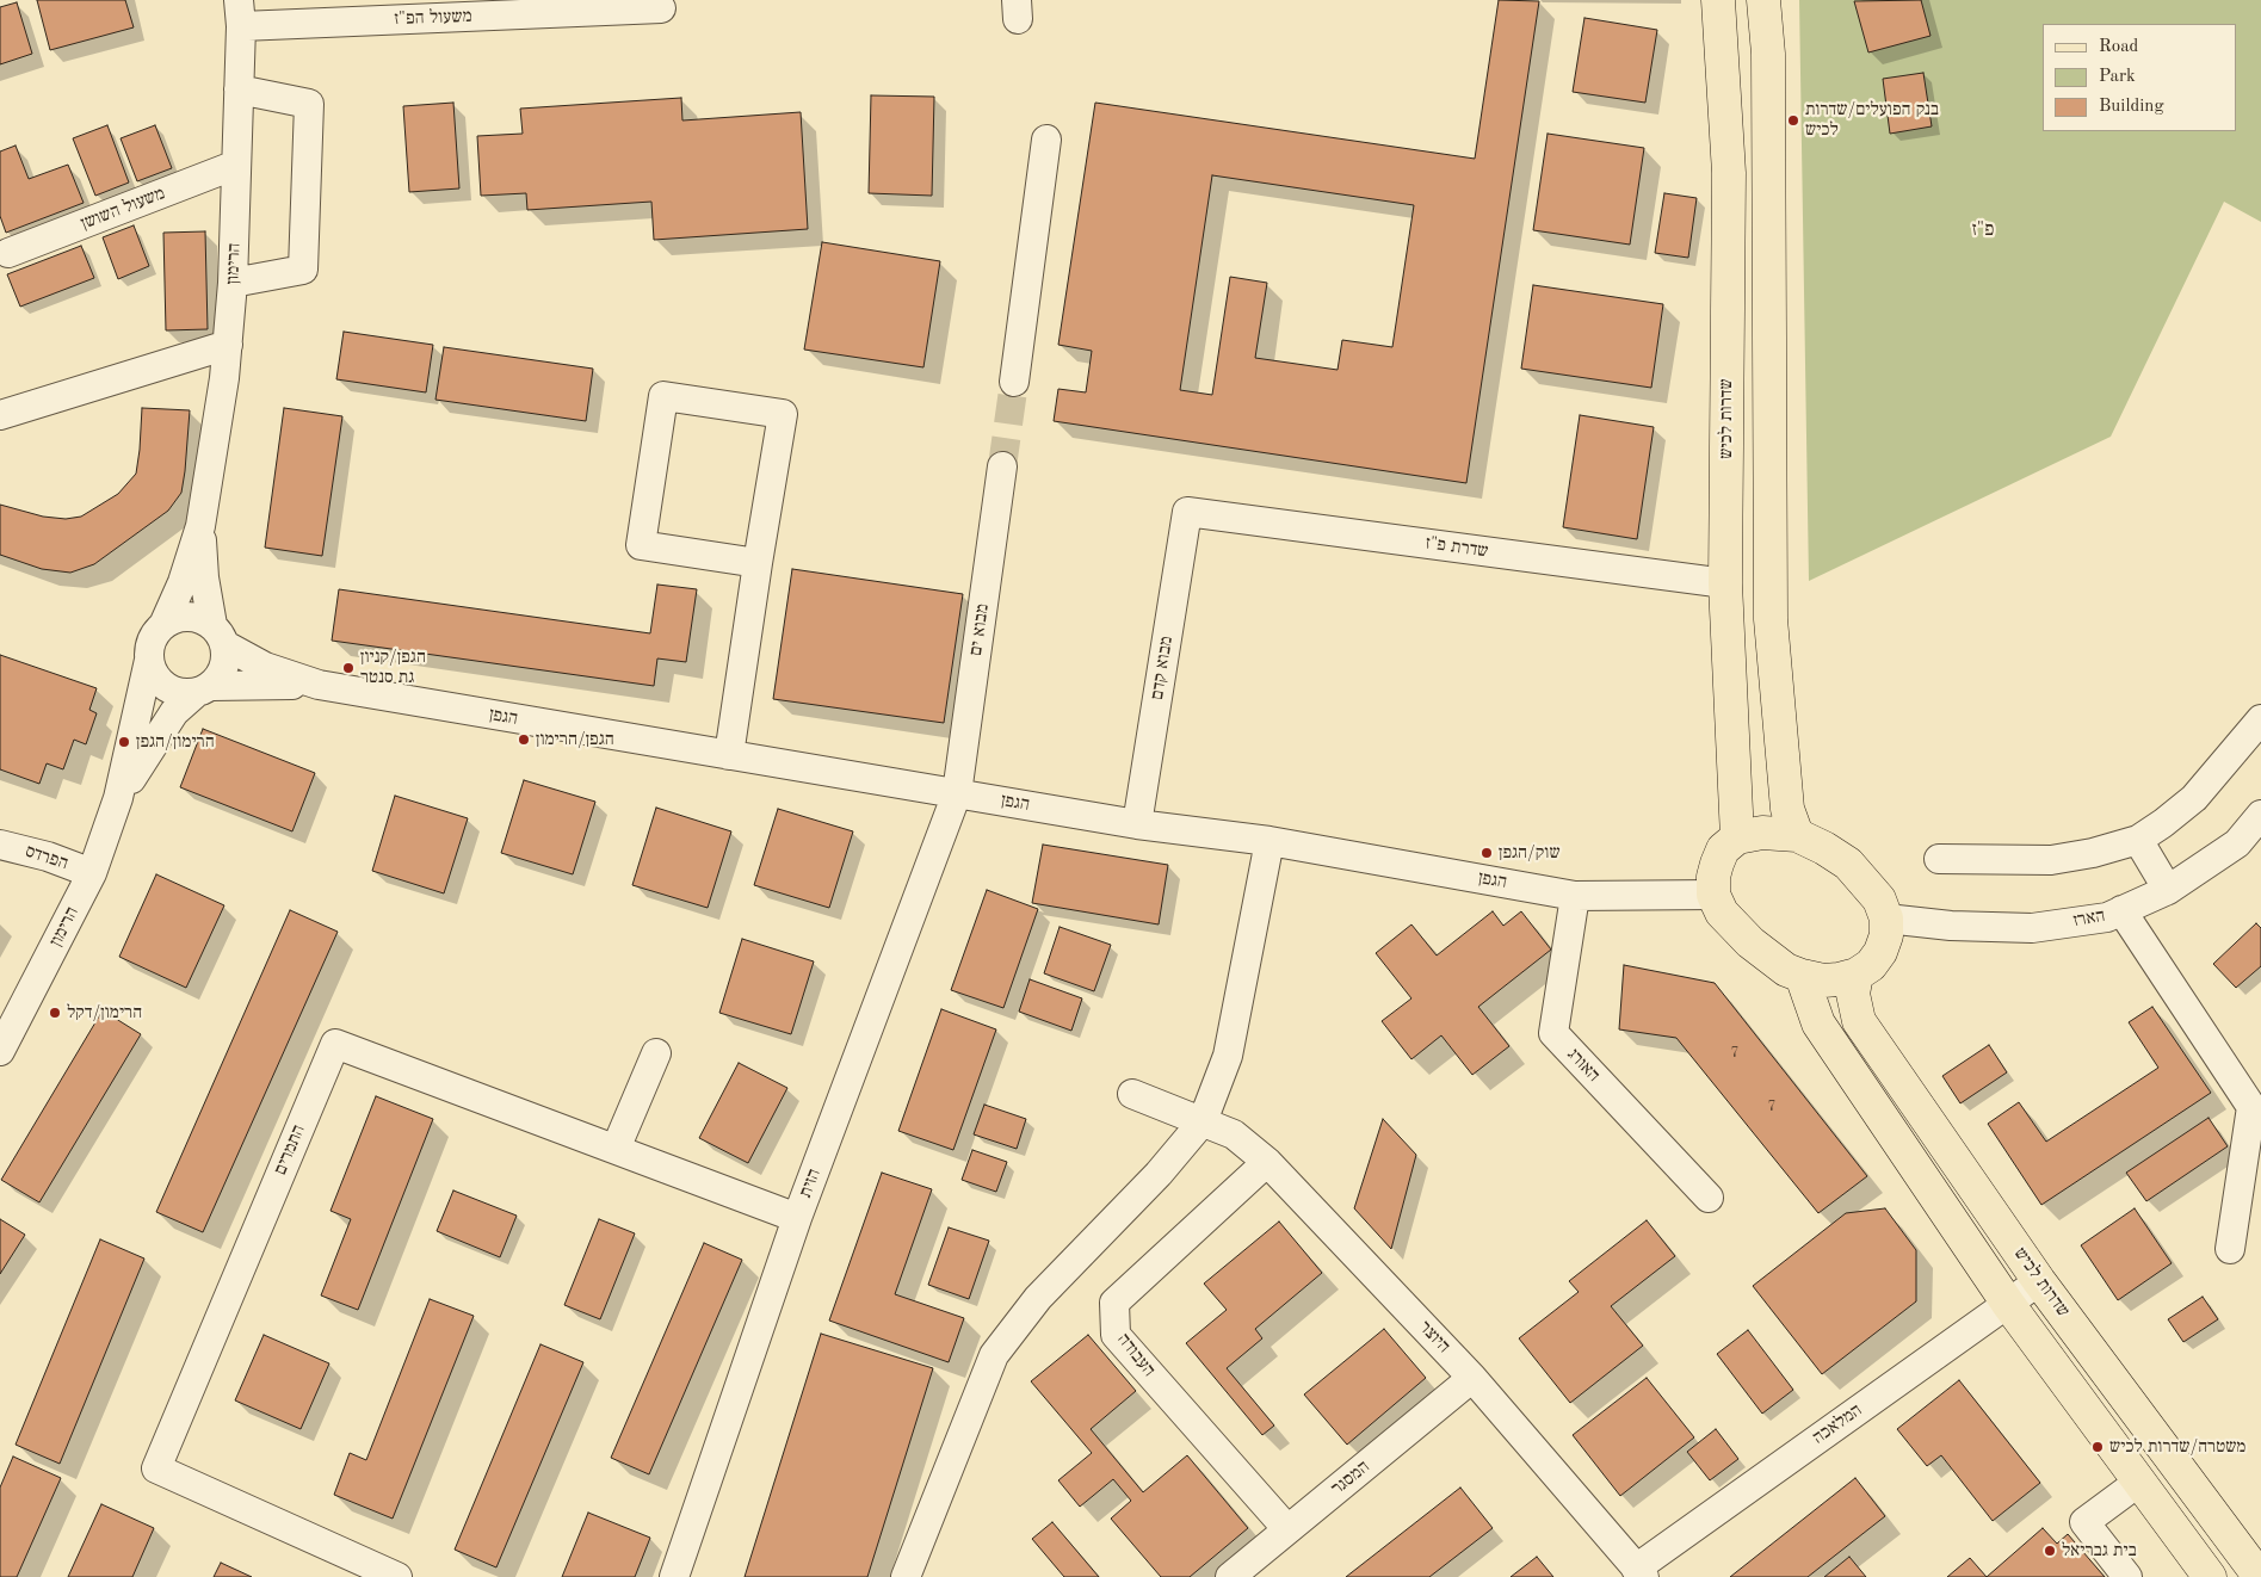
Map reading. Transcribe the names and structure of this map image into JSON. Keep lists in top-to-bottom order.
{
  "streets": {
    "main road": ["שדרות לכיש"],
    "street": [
      "משעול הפ\"ז",
      "משעול השושן",
      "הרימון",
      "שדרת פ\"ז",
      "מבוא ים",
      "מבוא קדם",
      "הגפן",
      "הפרדס",
      "הארז",
      "האורג",
      "התמרים",
      "הזית",
      "היוצר",
      "העבודה",
      "המלאכה",
      "המסגר"
    ]
  },
  "crossings": [
    ["משעול הפ\"ז", "הרימון"],
    ["משעול השושן", "הרימון"],
    ["הרימון", "הגפן"],
    ["הרימון", "הפרדס"],
    ["שדרות לכיש", "שדרת פ\"ז"],
    ["שדרות לכיש", "הגפן"],
    ["שדרות לכיש", "הארז"],
    ["שדרות לכיש", "המלאכה"],
    ["שדרת פ\"ז", "מבוא קדם"],
    ["מבוא ים", "הגפן"],
    ["מבוא ים", "הזית"],
    ["מבוא קדם", "הגפן"],
    ["הגפן", "הארז"],
    ["הגפן", "האורג"],
    ["הגפן", "הזית"],
    ["התמרים", "הזית"],
    ["היוצר", "העבודה"],
    ["היוצר", "המלאכה"],
    ["היוצר", "המסגר"],
    ["העבודה", "המסגר"]
  ],
  "districts": ["פ\"ז"],
  "places": [
    "בנק הפועלים/שדרות לכיש",
    "הגפן/קניון גת סנטר",
    "הגפן/הרימון",
    "הרימון/הגפן",
    "שוק/הגפן",
    "הרימון/דקל",
    "משטרה/שדרות לכיש",
    "בית גבריאל"
  ],
  "house_numbers": ["7", "7"],
  "legend": ["Road", "Park", "Building"]
}
